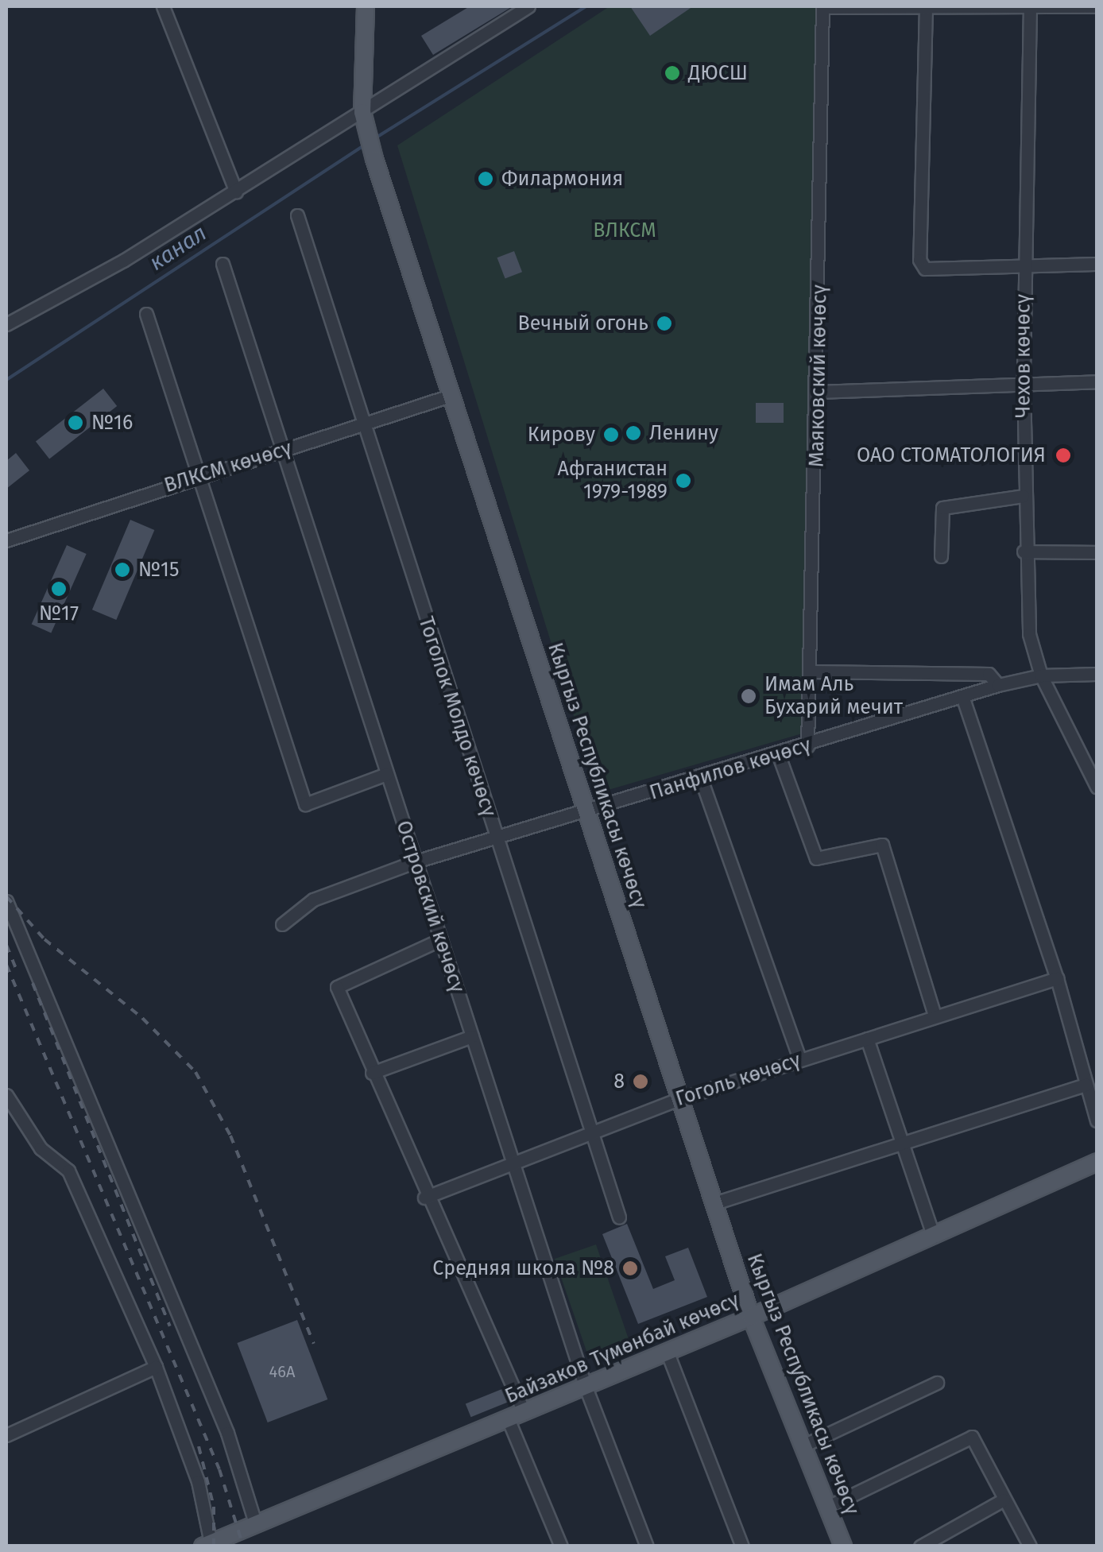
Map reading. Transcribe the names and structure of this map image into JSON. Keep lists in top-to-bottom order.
{
  "streets": {
    "main road": ["Кыргыз Республикасы көчөсү", "Байзаков Түмөнбай көчөсү"],
    "street": [
      "Чехов көчөсү",
      "Маяковский көчөсү",
      "ВЛКСМ көчөсү",
      "Тоголок Молдо көчөсү",
      "Панфилов көчөсү",
      "Островский көчөсү",
      "Гоголь көчөсү"
    ]
  },
  "crossings": [
    ["Чехов көчөсү", "Панфилов көчөсү"],
    ["Маяковский көчөсү", "Панфилов көчөсү"],
    ["ВЛКСМ көчөсү", "Тоголок Молдо көчөсү"],
    ["ВЛКСМ көчөсү", "Кыргыз Республикасы көчөсү"],
    ["ВЛКСМ көчөсү", "Островский көчөсү"],
    ["Тоголок Молдо көчөсү", "Панфилов көчөсү"],
    ["Тоголок Молдо көчөсү", "Гоголь көчөсү"],
    ["Панфилов көчөсү", "Кыргыз Республикасы көчөсү"],
    ["Панфилов көчөсү", "Островский көчөсү"],
    ["Кыргыз Республикасы көчөсү", "Гоголь көчөсү"],
    ["Кыргыз Республикасы көчөсү", "Байзаков Түмөнбай көчөсү"],
    ["Островский көчөсү", "Гоголь көчөсү"],
    ["Островский көчөсү", "Байзаков Түмөнбай көчөсү"]
  ],
  "water": ["канал"],
  "parks": ["ВЛКСМ"],
  "places": [
    "ДЮСШ",
    "Филармония",
    "Вечный огонь",
    "№16",
    "Ленину",
    "Кирову",
    "ОАО СТОМАТОЛОГИЯ",
    "Афганистан 1979-1989",
    "№15",
    "№17",
    "Имам Аль Бухарий мечит",
    "8",
    "Средняя школа №8"
  ],
  "house_numbers": ["46А"]
}
